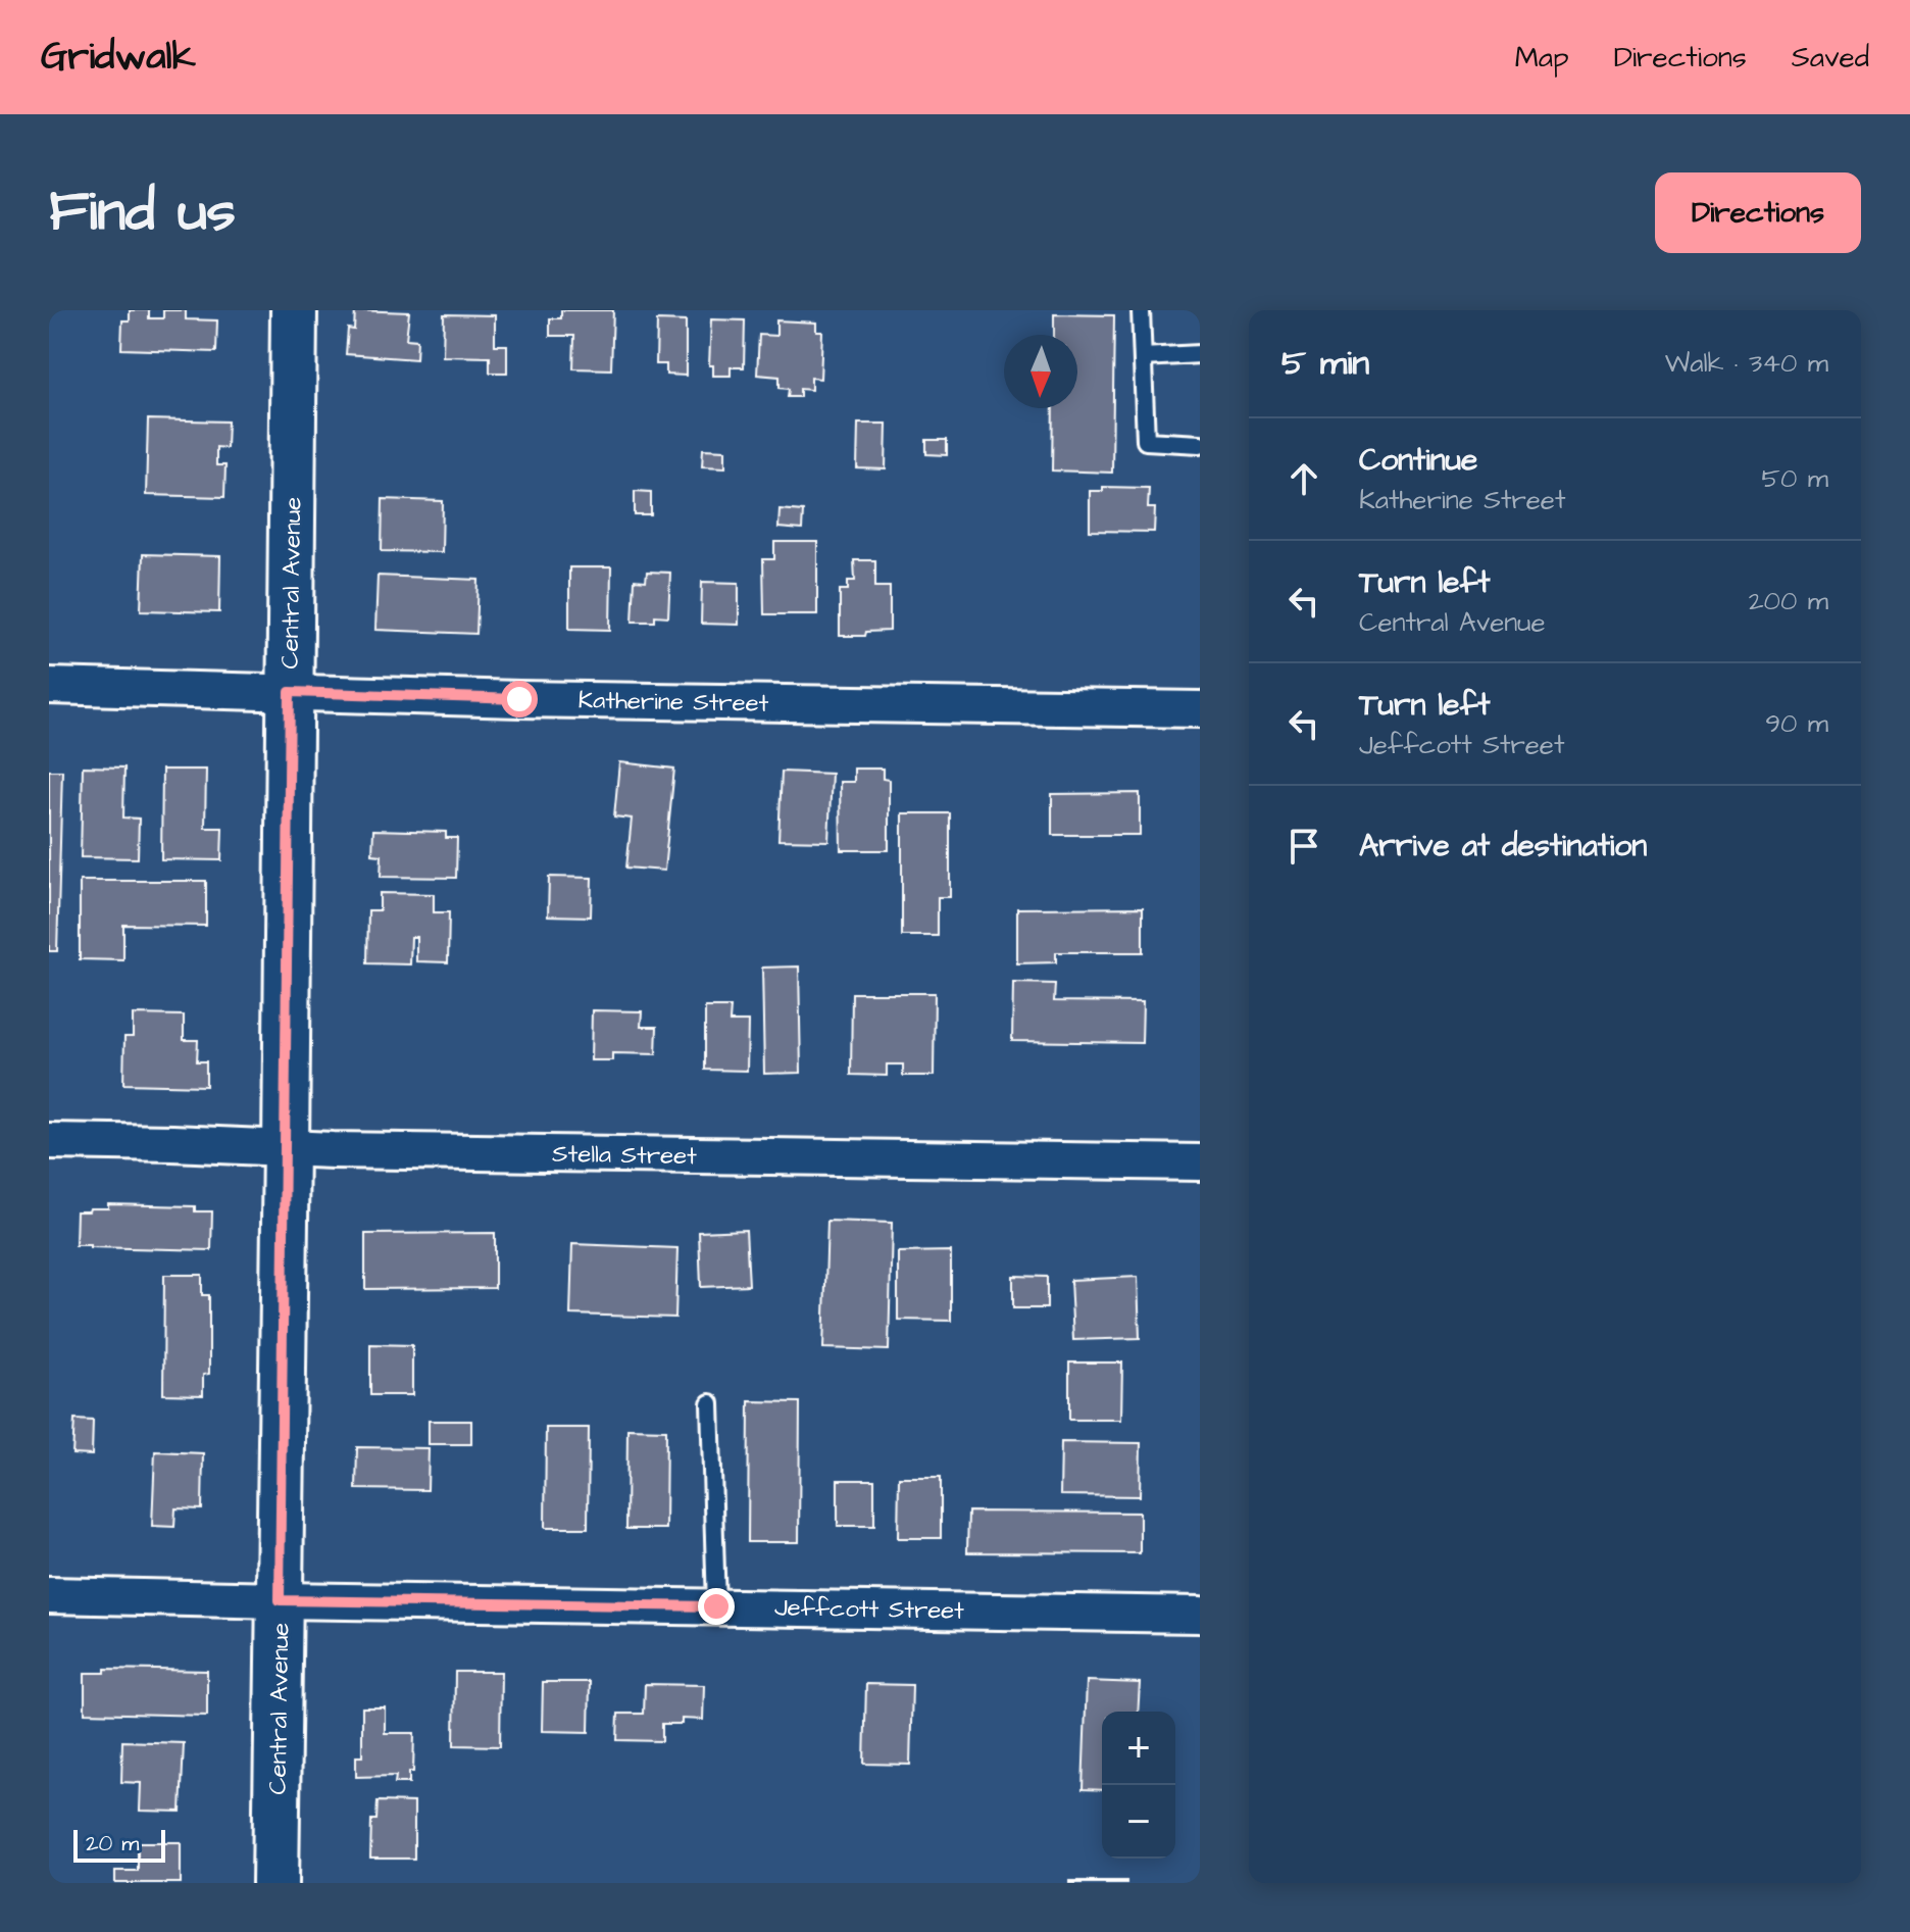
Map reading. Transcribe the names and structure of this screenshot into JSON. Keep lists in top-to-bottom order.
{
  "streets": {
    "street": [
      "Central Avenue",
      "Katherine Street",
      "Stella Street",
      "Jeffcott Street"
    ]
  },
  "crossings": [
    ["Central Avenue", "Katherine Street"],
    ["Central Avenue", "Stella Street"],
    ["Central Avenue", "Jeffcott Street"]
  ],
  "scale_bar": "20 m",
  "north": "bottom",
  "page": {
    "header": "Gridwalk",
    "nav": ["Map", "Directions", "Saved"],
    "title": "Find us",
    "buttons": "Directions",
    "heading": ["5 min", "Walk · 340 m"],
    "list": [
      ["Continue", "Katherine Street", "50 m"],
      ["Turn left", "Central Avenue", "200 m"],
      ["Turn left", "Jeffcott Street", "90 m"],
      "Arrive at destination"
    ],
    "map_buttons": ["+", "−"],
    "scale": "20 m"
  }
}
